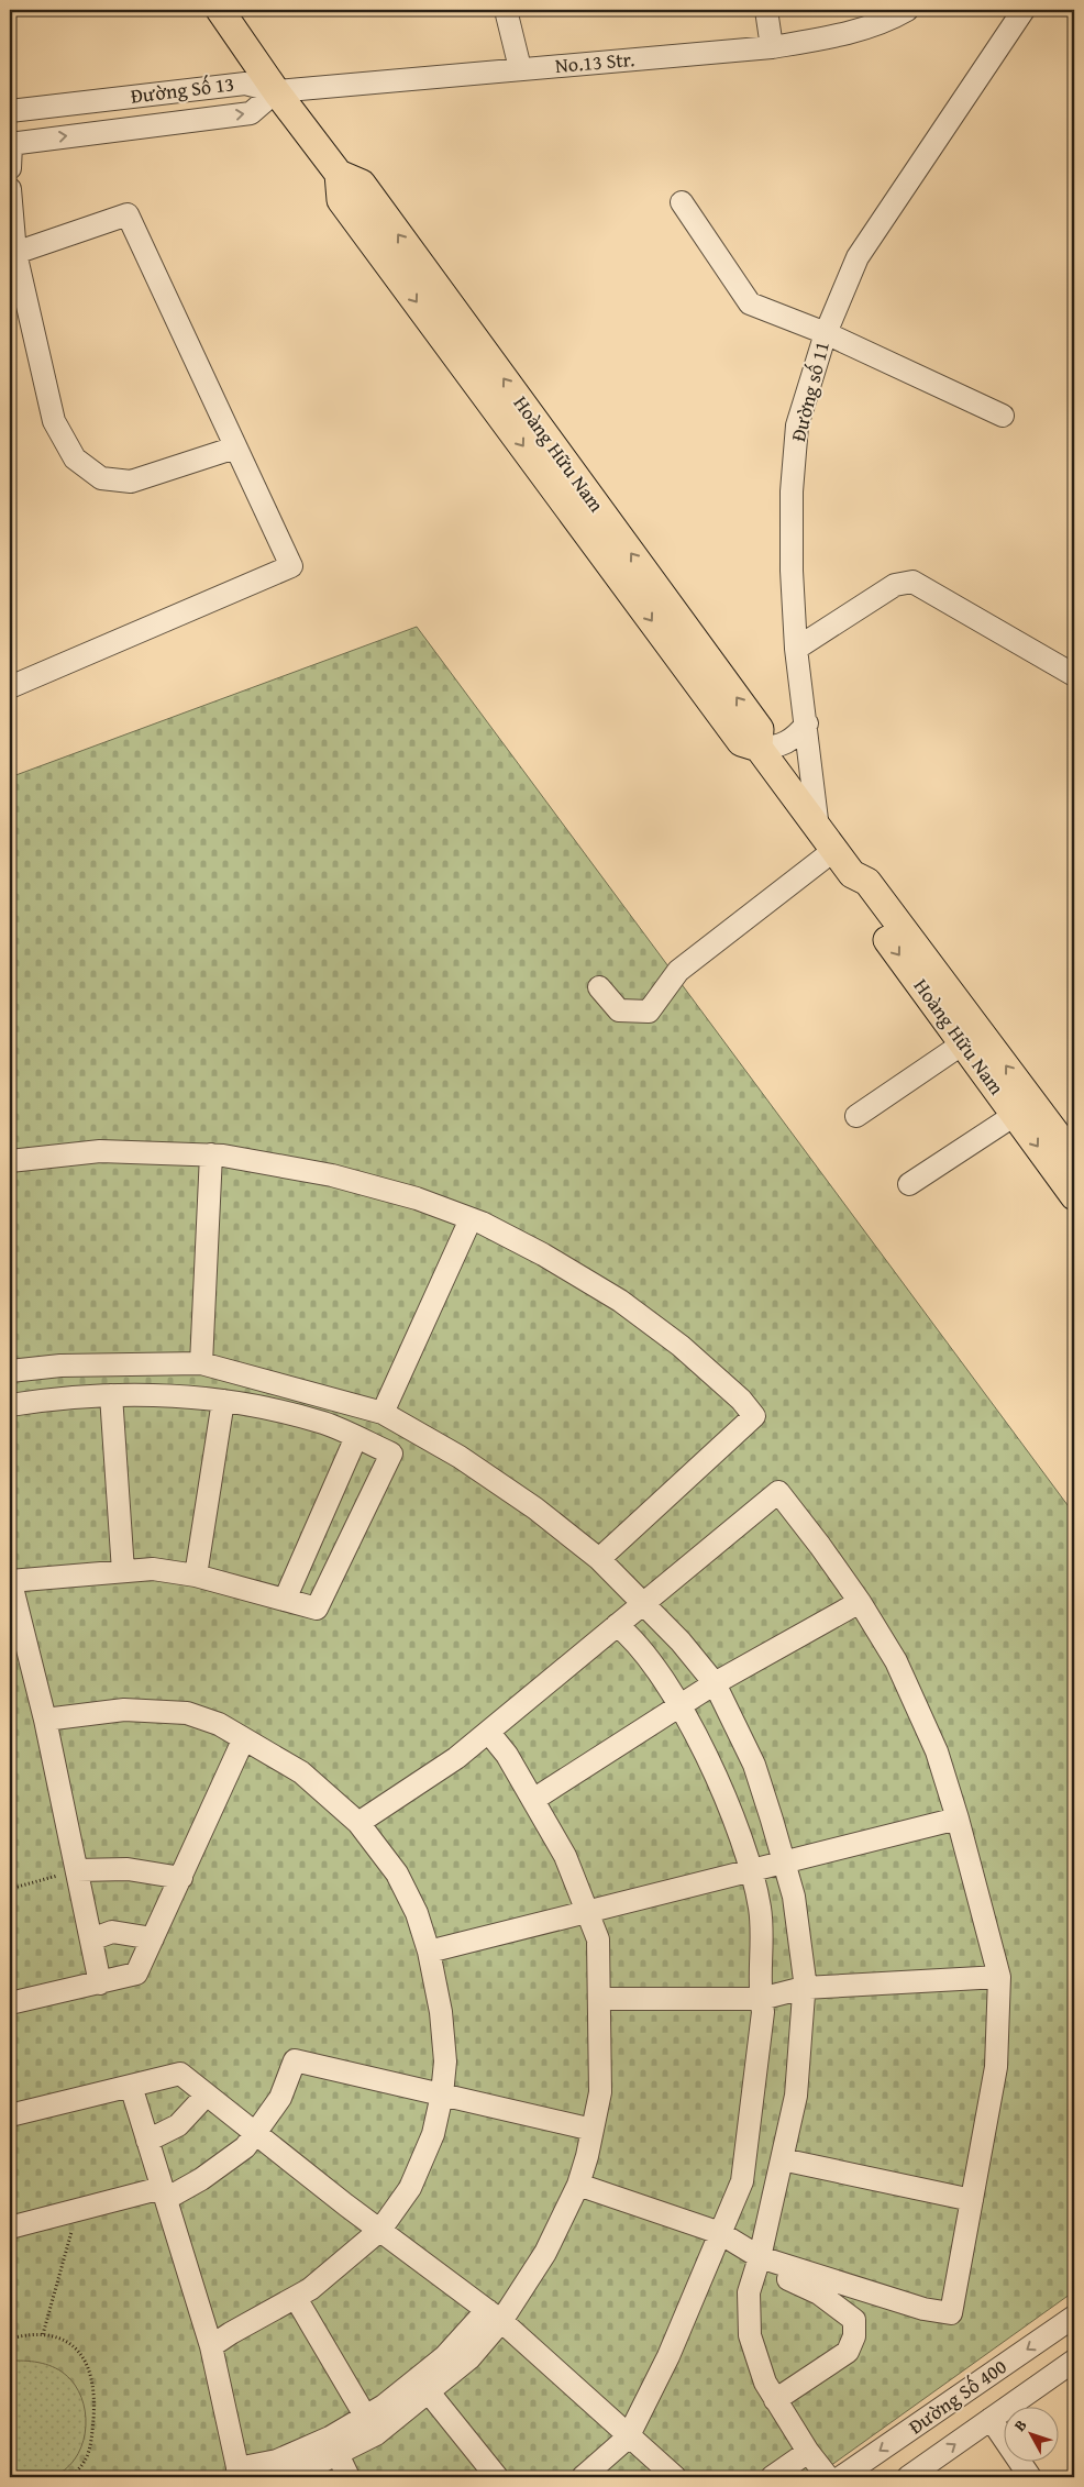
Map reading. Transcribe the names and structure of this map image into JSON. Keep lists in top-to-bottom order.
{
  "streets": {
    "main road": ["Hoàng Hữu Nam"],
    "street": [
      "No.13 Str.",
      "Đường Số 13",
      "Đường số 11",
      "Đường Số 400"
    ]
  },
  "crossings": [
    ["No.13 Str.", "Đường Số 13"],
    ["No.13 Str.", "Hoàng Hữu Nam"],
    ["Đường Số 13", "Hoàng Hữu Nam"],
    ["Đường số 11", "Hoàng Hữu Nam"]
  ],
  "north": "top left"
}
